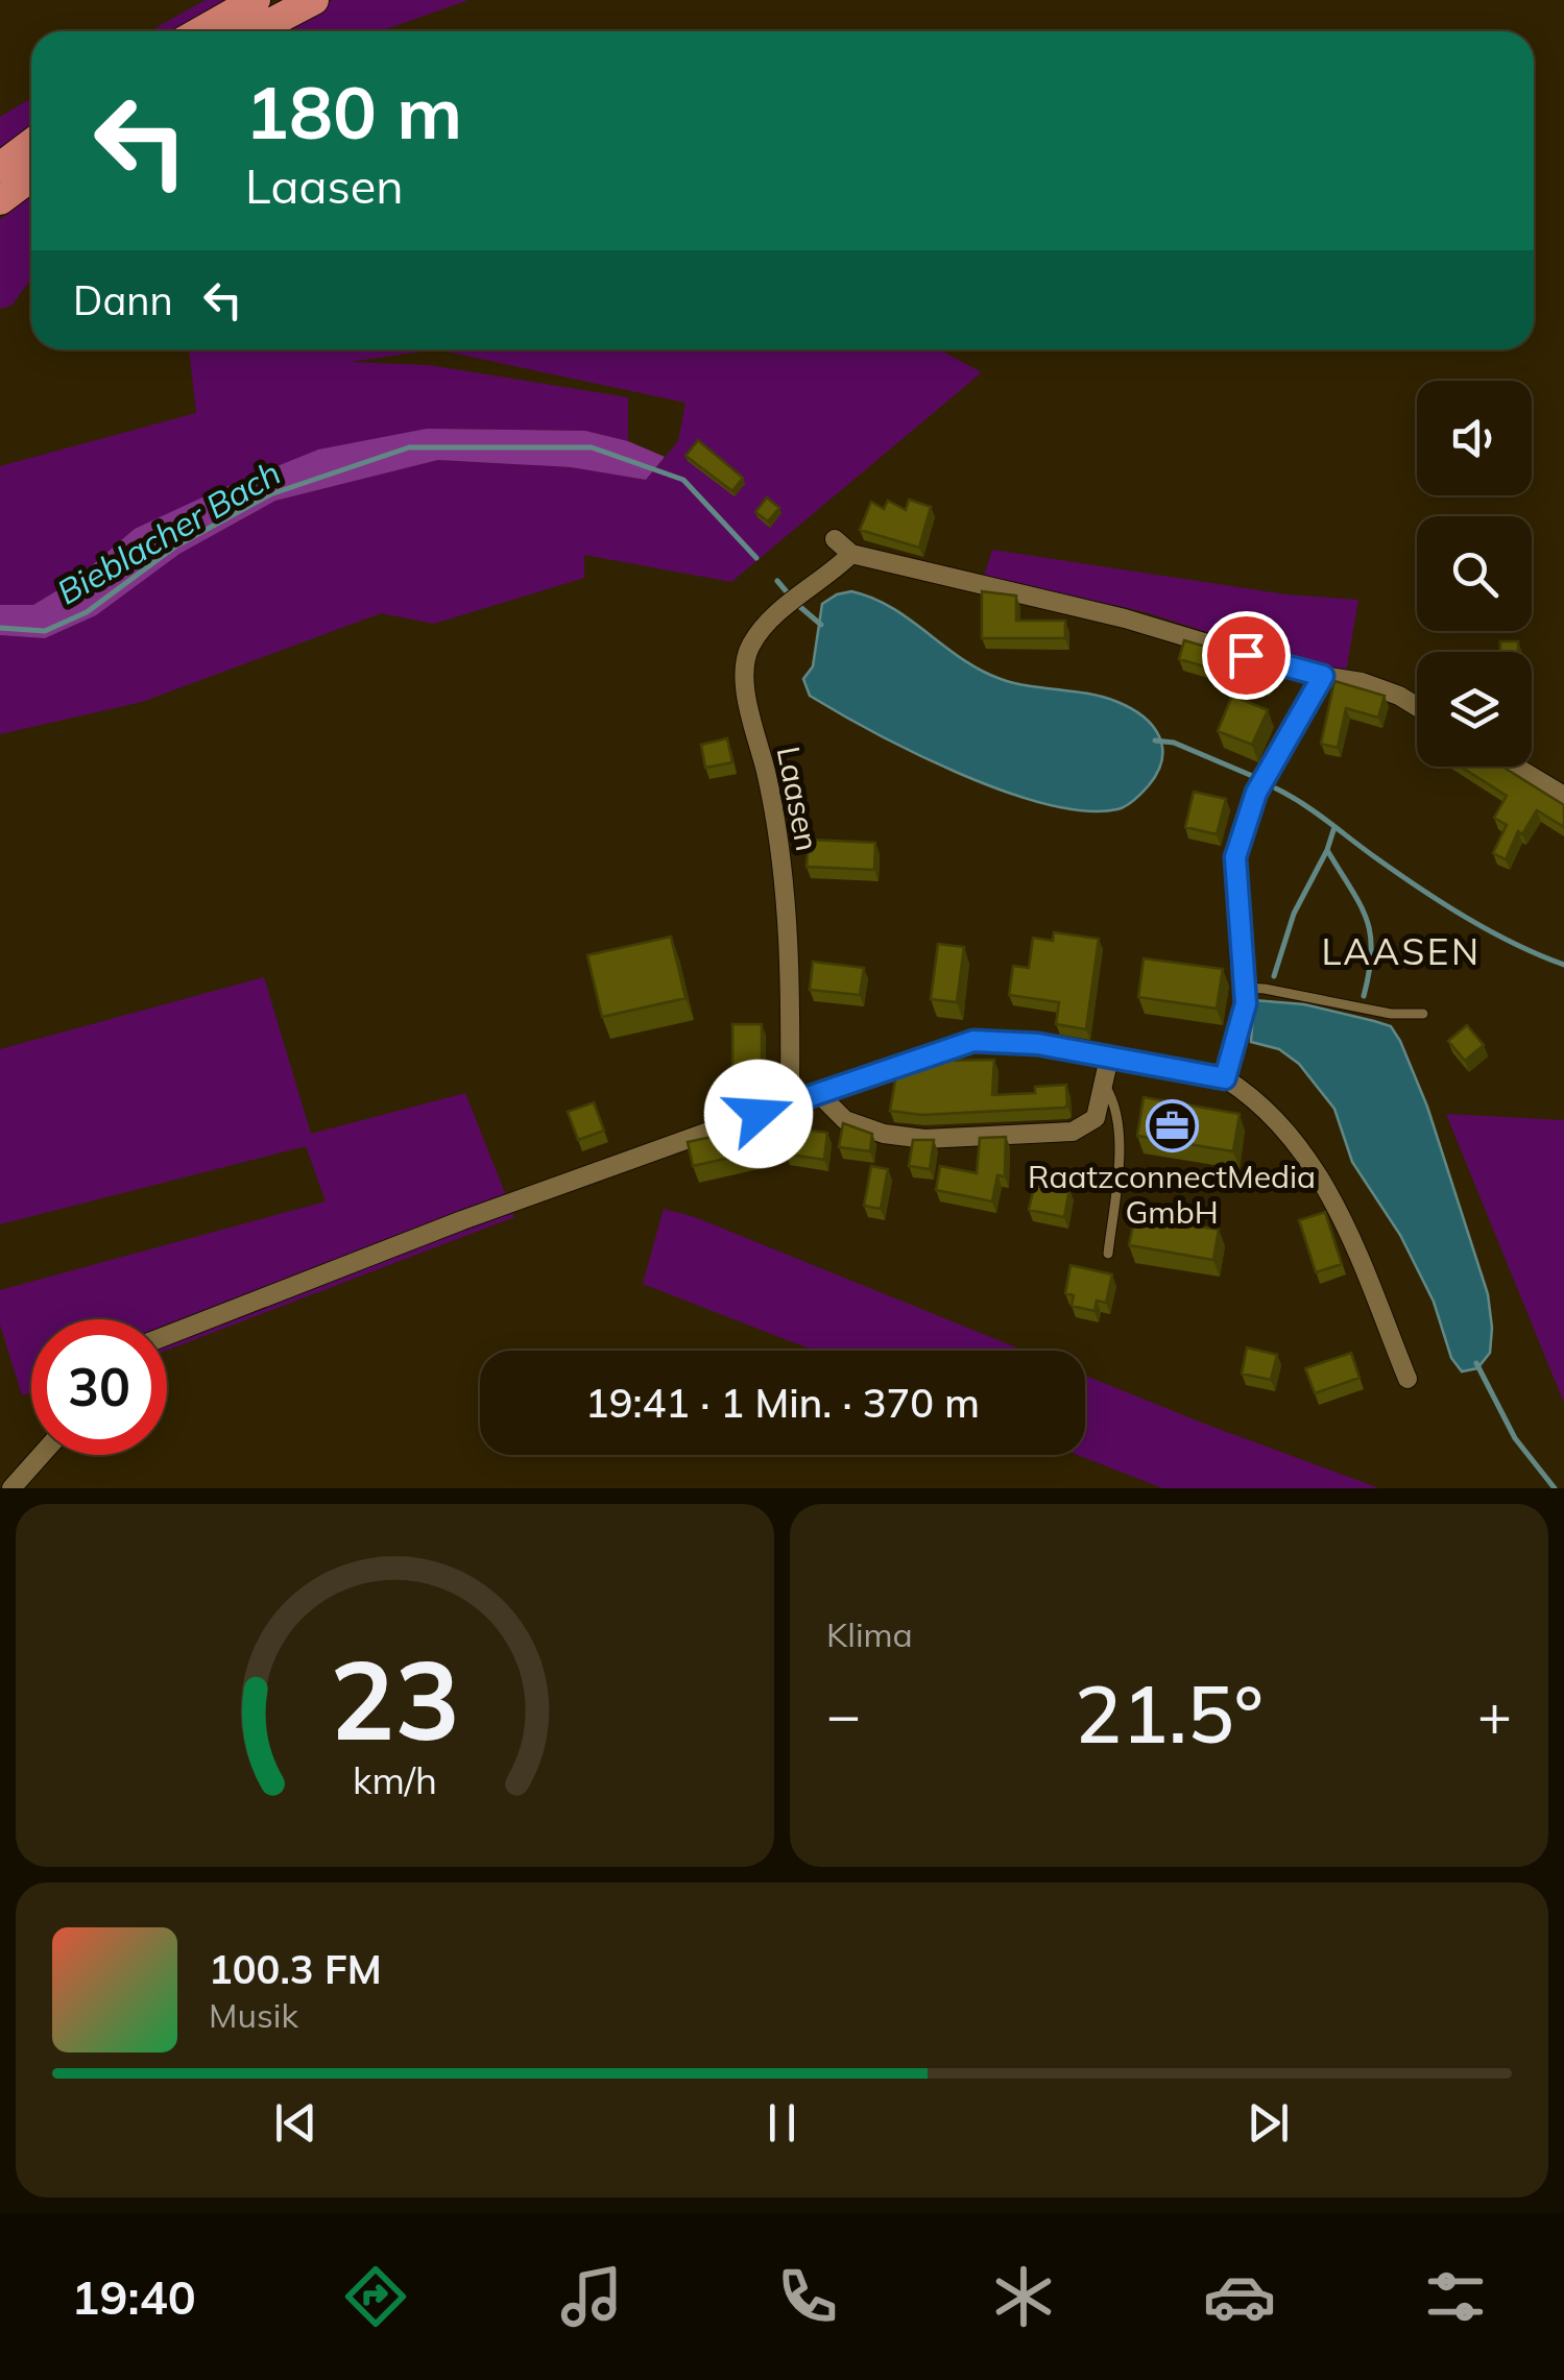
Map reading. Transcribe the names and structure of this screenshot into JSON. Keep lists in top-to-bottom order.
{
  "streets": {
    "street": ["Laasen"]
  },
  "districts": ["LAASEN"],
  "water": ["Bieblacher Bach"],
  "places": {
    "office": ["RaatzconnectMedia GmbH"]
  },
  "page": {
    "turn": ["180 m", "Laasen"],
    "then": "Dann",
    "limit": "30",
    "trip": "19:41 · 1 Min. · 370 m",
    "tile": "Klima",
    "heat": ["−", "21.5°", "+"],
    "song": ["100.3 FM", "Musik"],
    "tabs": "19:40",
    "gauge": ["23", "km/h"]
  }
}
